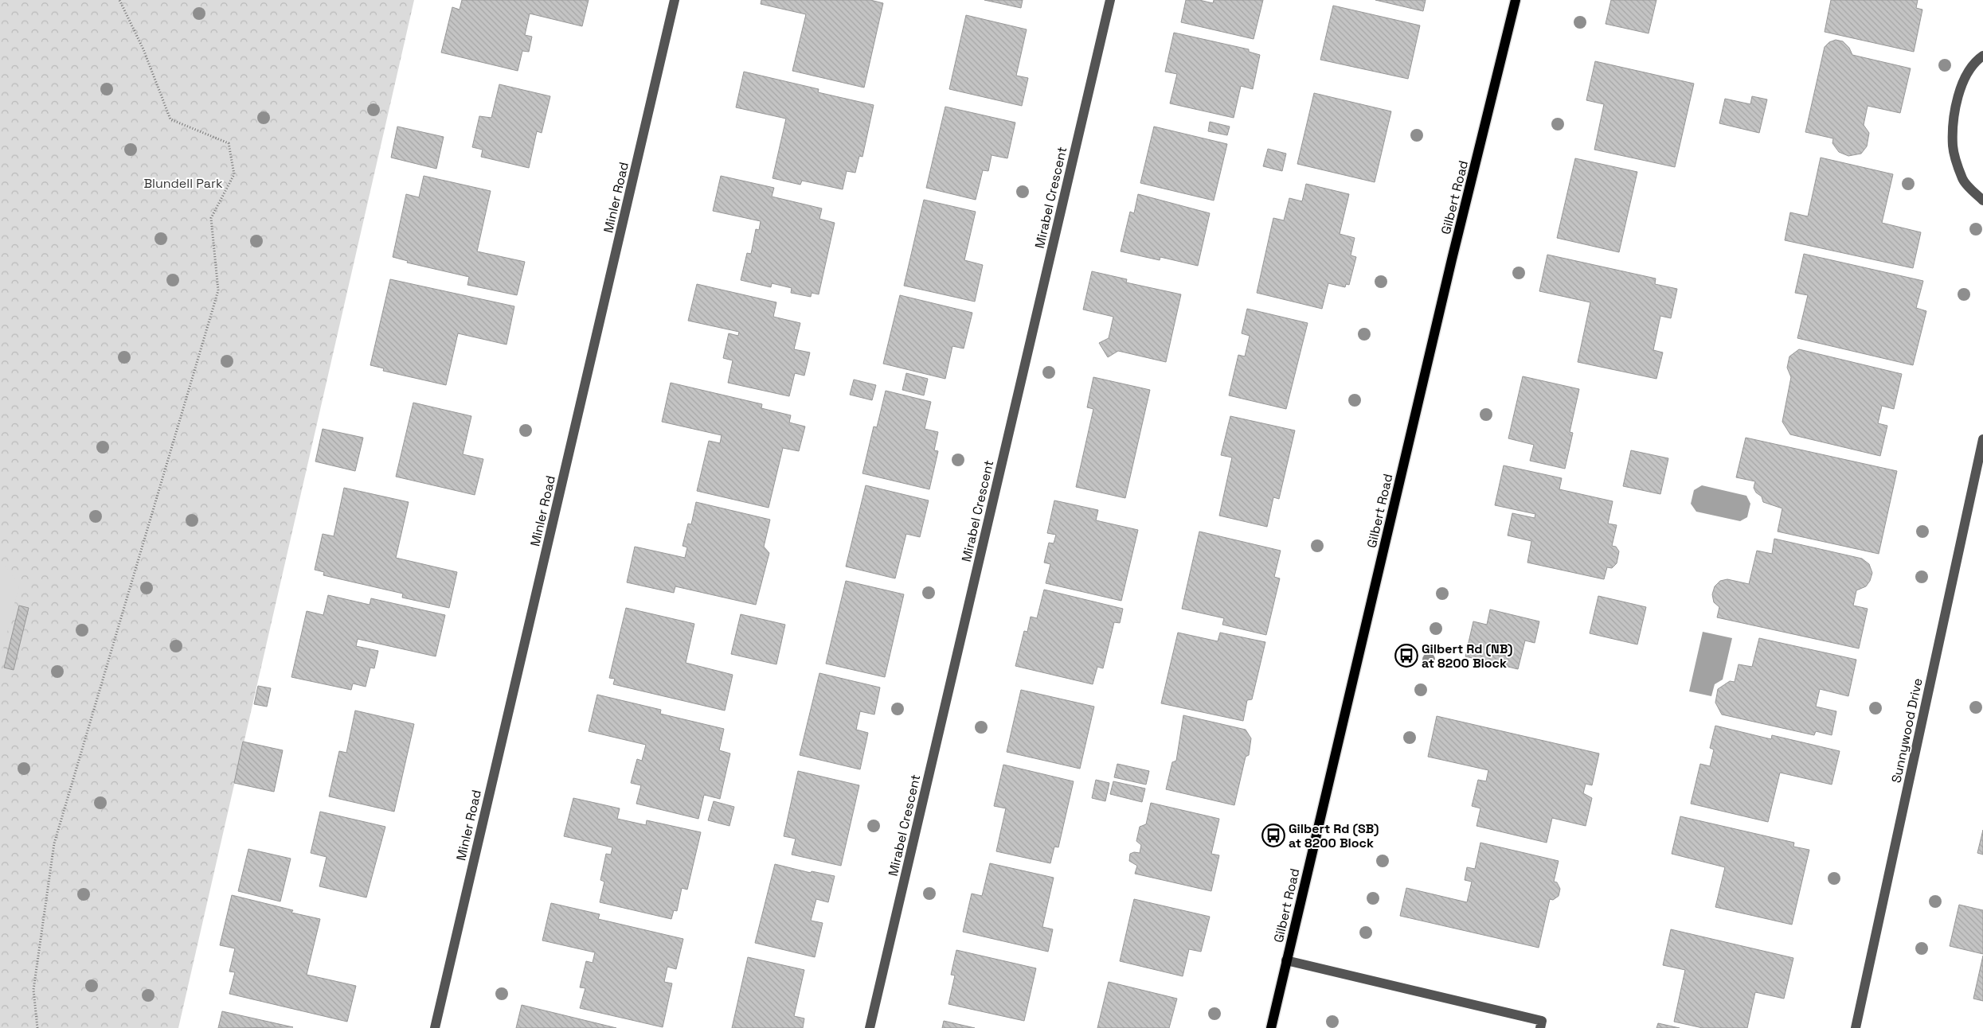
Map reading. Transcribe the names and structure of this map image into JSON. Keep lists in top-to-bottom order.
{
  "streets": {
    "main road": ["Gilbert Road"],
    "street": ["Minler Road", "Mirabel Crescent", "Sunnywood Drive"]
  },
  "parks": ["Blundell Park"],
  "places": {
    "bus stop": ["Gilbert Rd (NB) at 8200 Block", "Gilbert Rd (SB) at 8200 Block"]
  }
}
